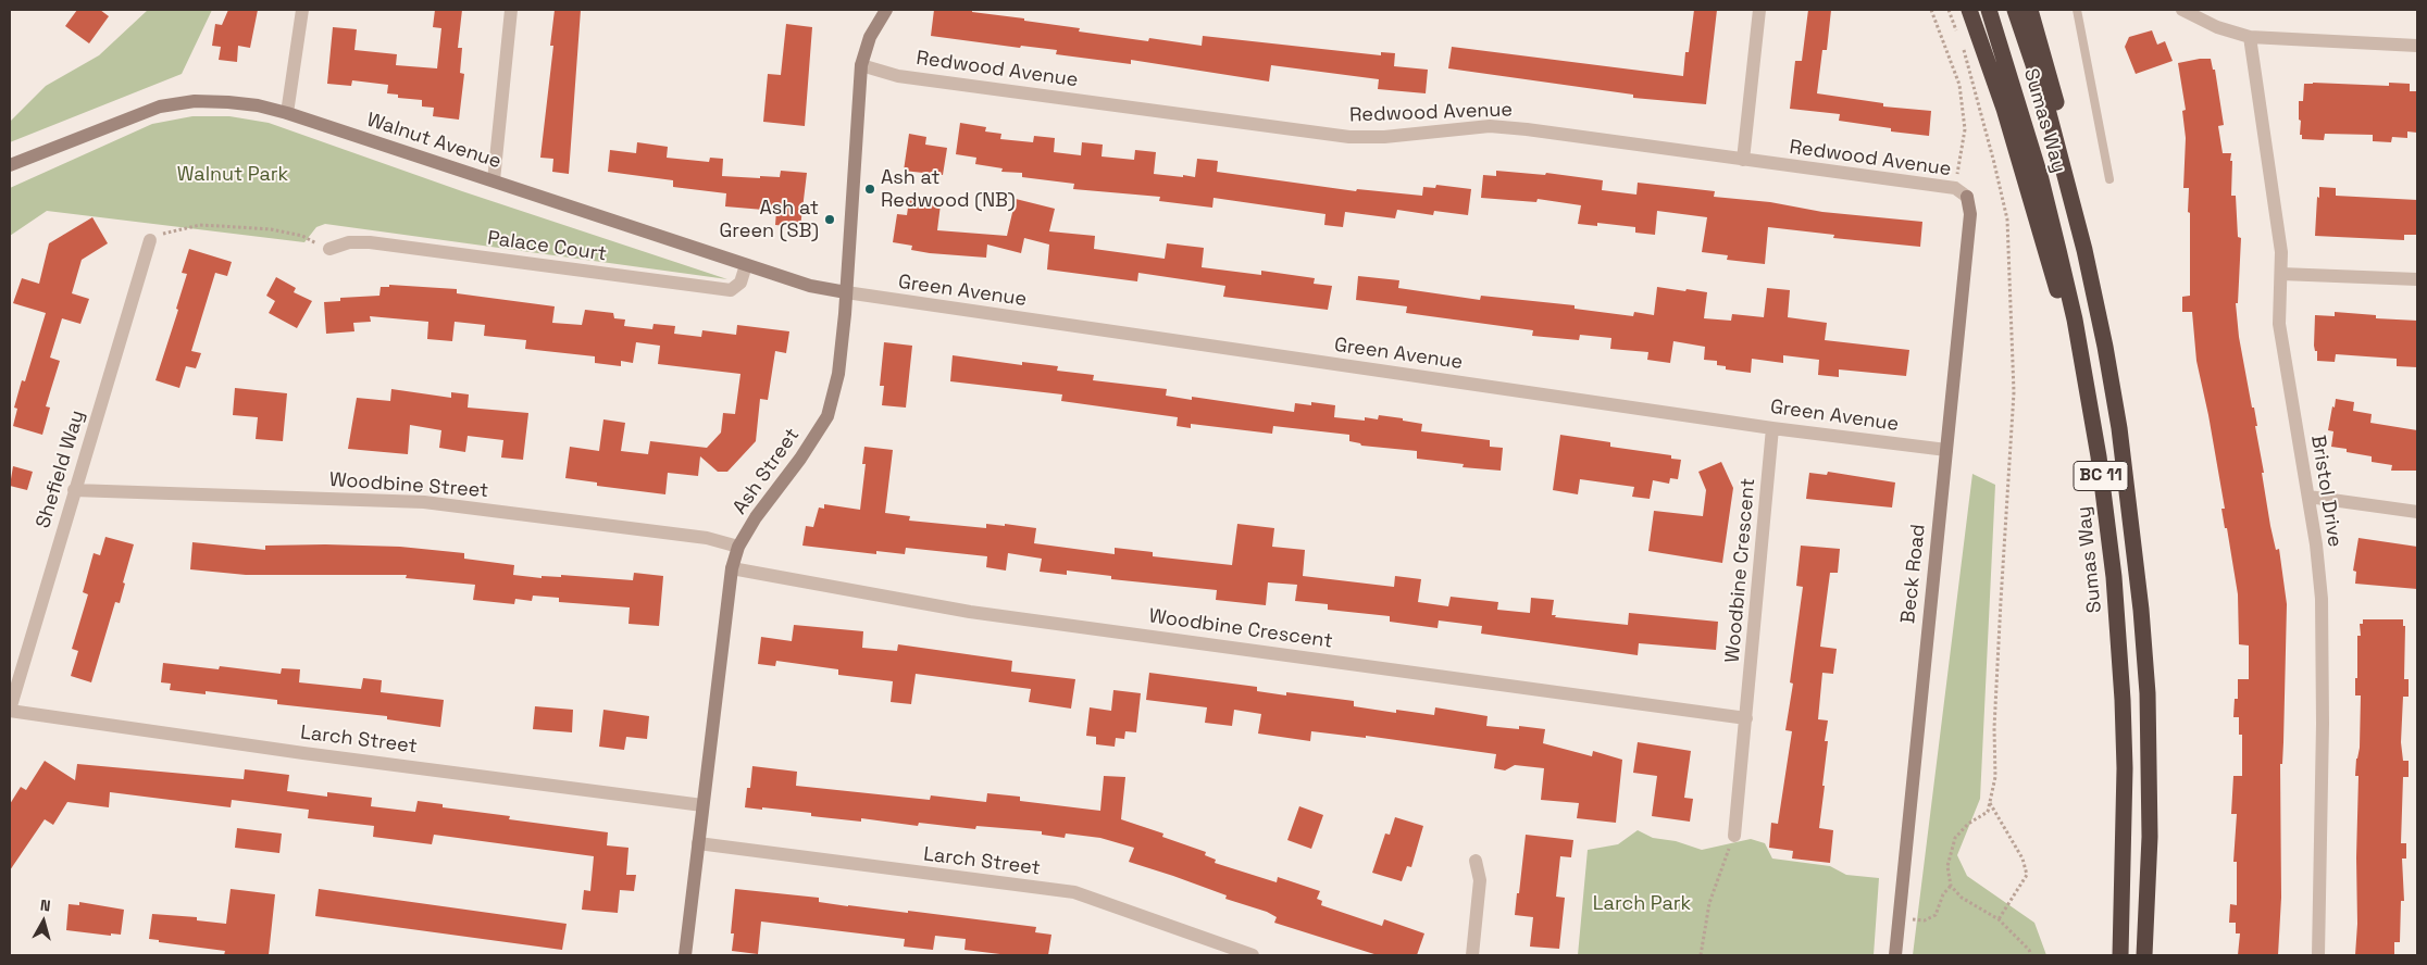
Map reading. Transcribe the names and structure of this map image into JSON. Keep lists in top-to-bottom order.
{
  "streets": {
    "highway": ["Sumas Way", "BC 11"],
    "street": [
      "Redwood Avenue",
      "Walnut Avenue",
      "Palace Court",
      "Green Avenue",
      "Shefield Way",
      "Ash Street",
      "Woodbine Street",
      "Bristol Drive",
      "Woodbine Crescent",
      "Beck Road",
      "Larch Street"
    ]
  },
  "crossings": [
    ["Redwood Avenue", "Ash Street"],
    ["Redwood Avenue", "Beck Road"],
    ["Walnut Avenue", "Palace Court"],
    ["Walnut Avenue", "Green Avenue"],
    ["Walnut Avenue", "Ash Street"],
    ["Green Avenue", "Ash Street"],
    ["Green Avenue", "Woodbine Crescent"],
    ["Green Avenue", "Beck Road"],
    ["Shefield Way", "Woodbine Street"],
    ["Shefield Way", "Larch Street"],
    ["Ash Street", "Woodbine Street"],
    ["Ash Street", "Woodbine Crescent"],
    ["Ash Street", "Larch Street"]
  ],
  "parks": ["Walnut Park", "Larch Park"],
  "places": ["Ash at Redwood (NB)", "Ash at Green (SB)"],
  "north": "top"
}
